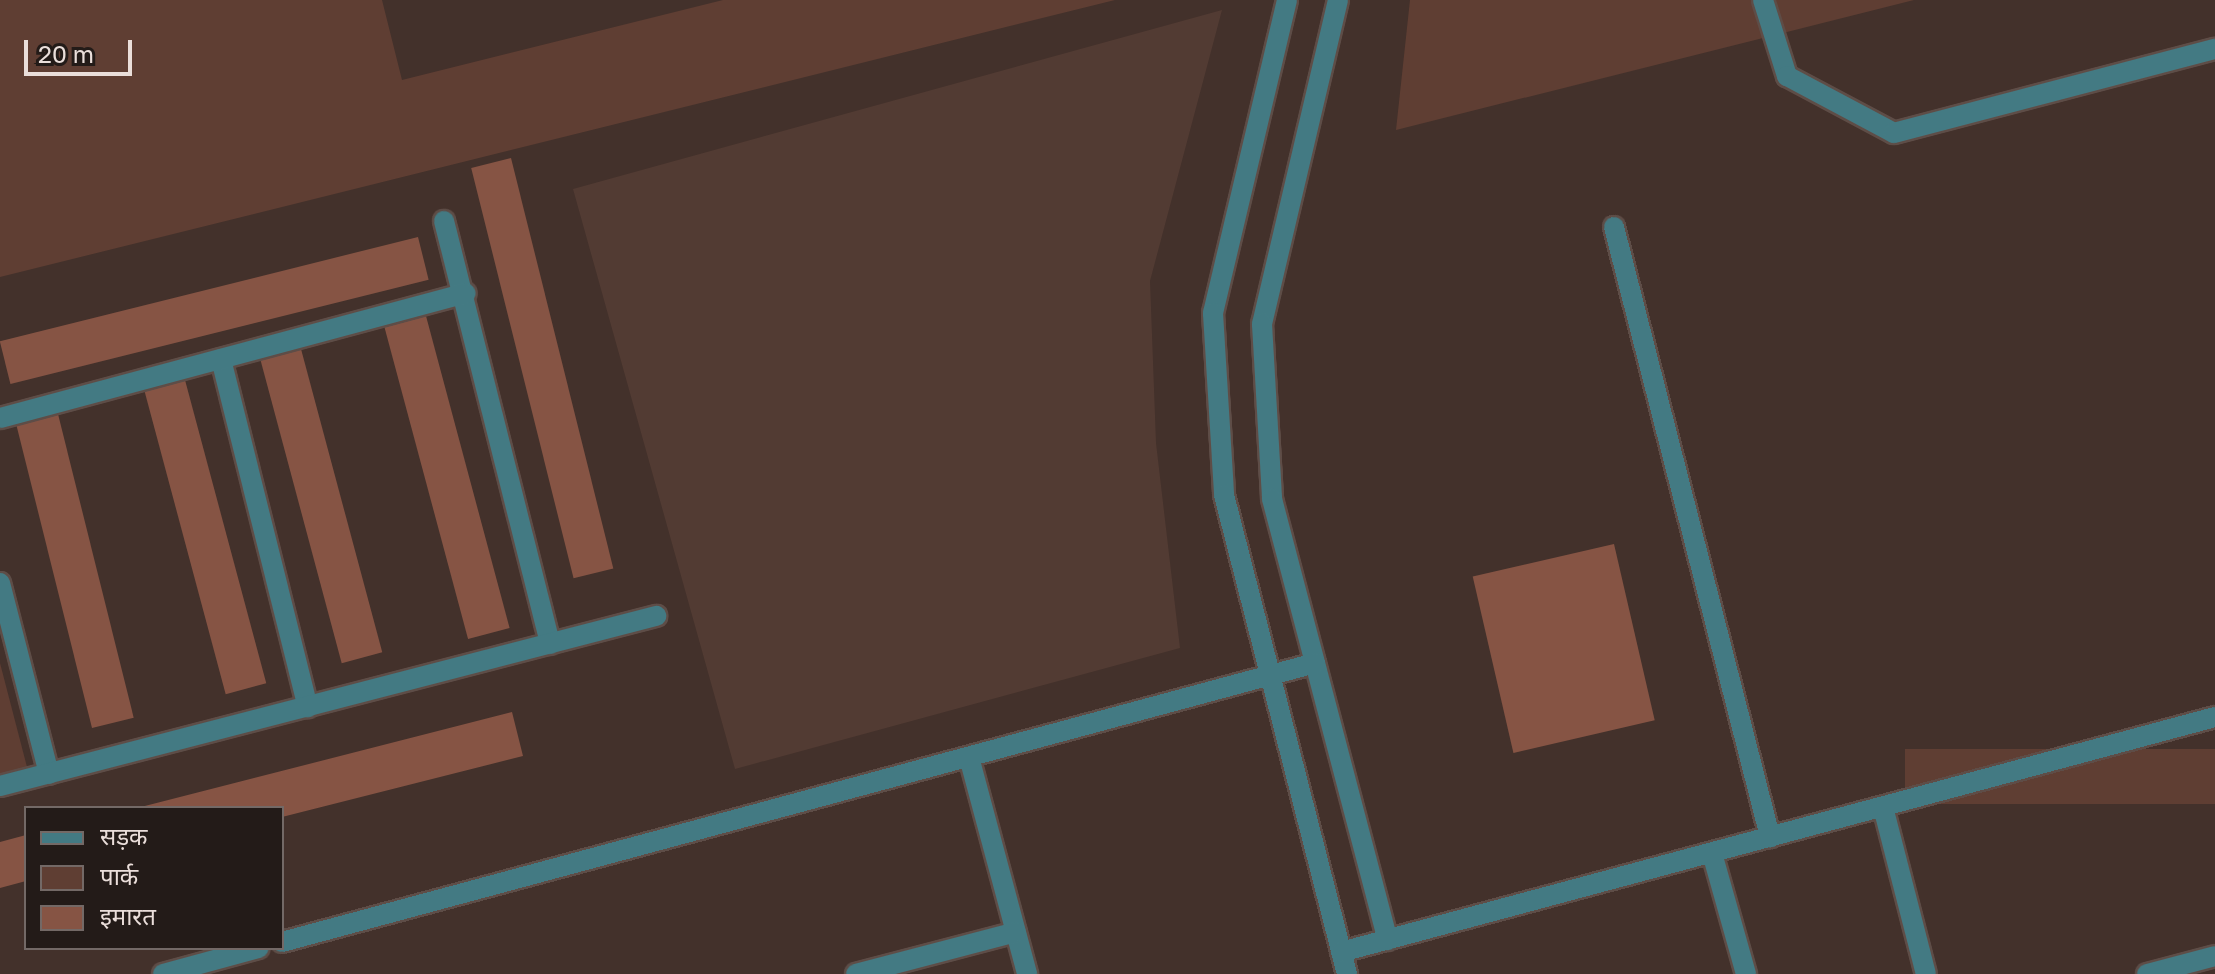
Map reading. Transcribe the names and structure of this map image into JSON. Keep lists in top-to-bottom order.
{
  "legend": ["सड़क", "पार्क", "इमारत"],
  "scale_bar": "20 m"
}
